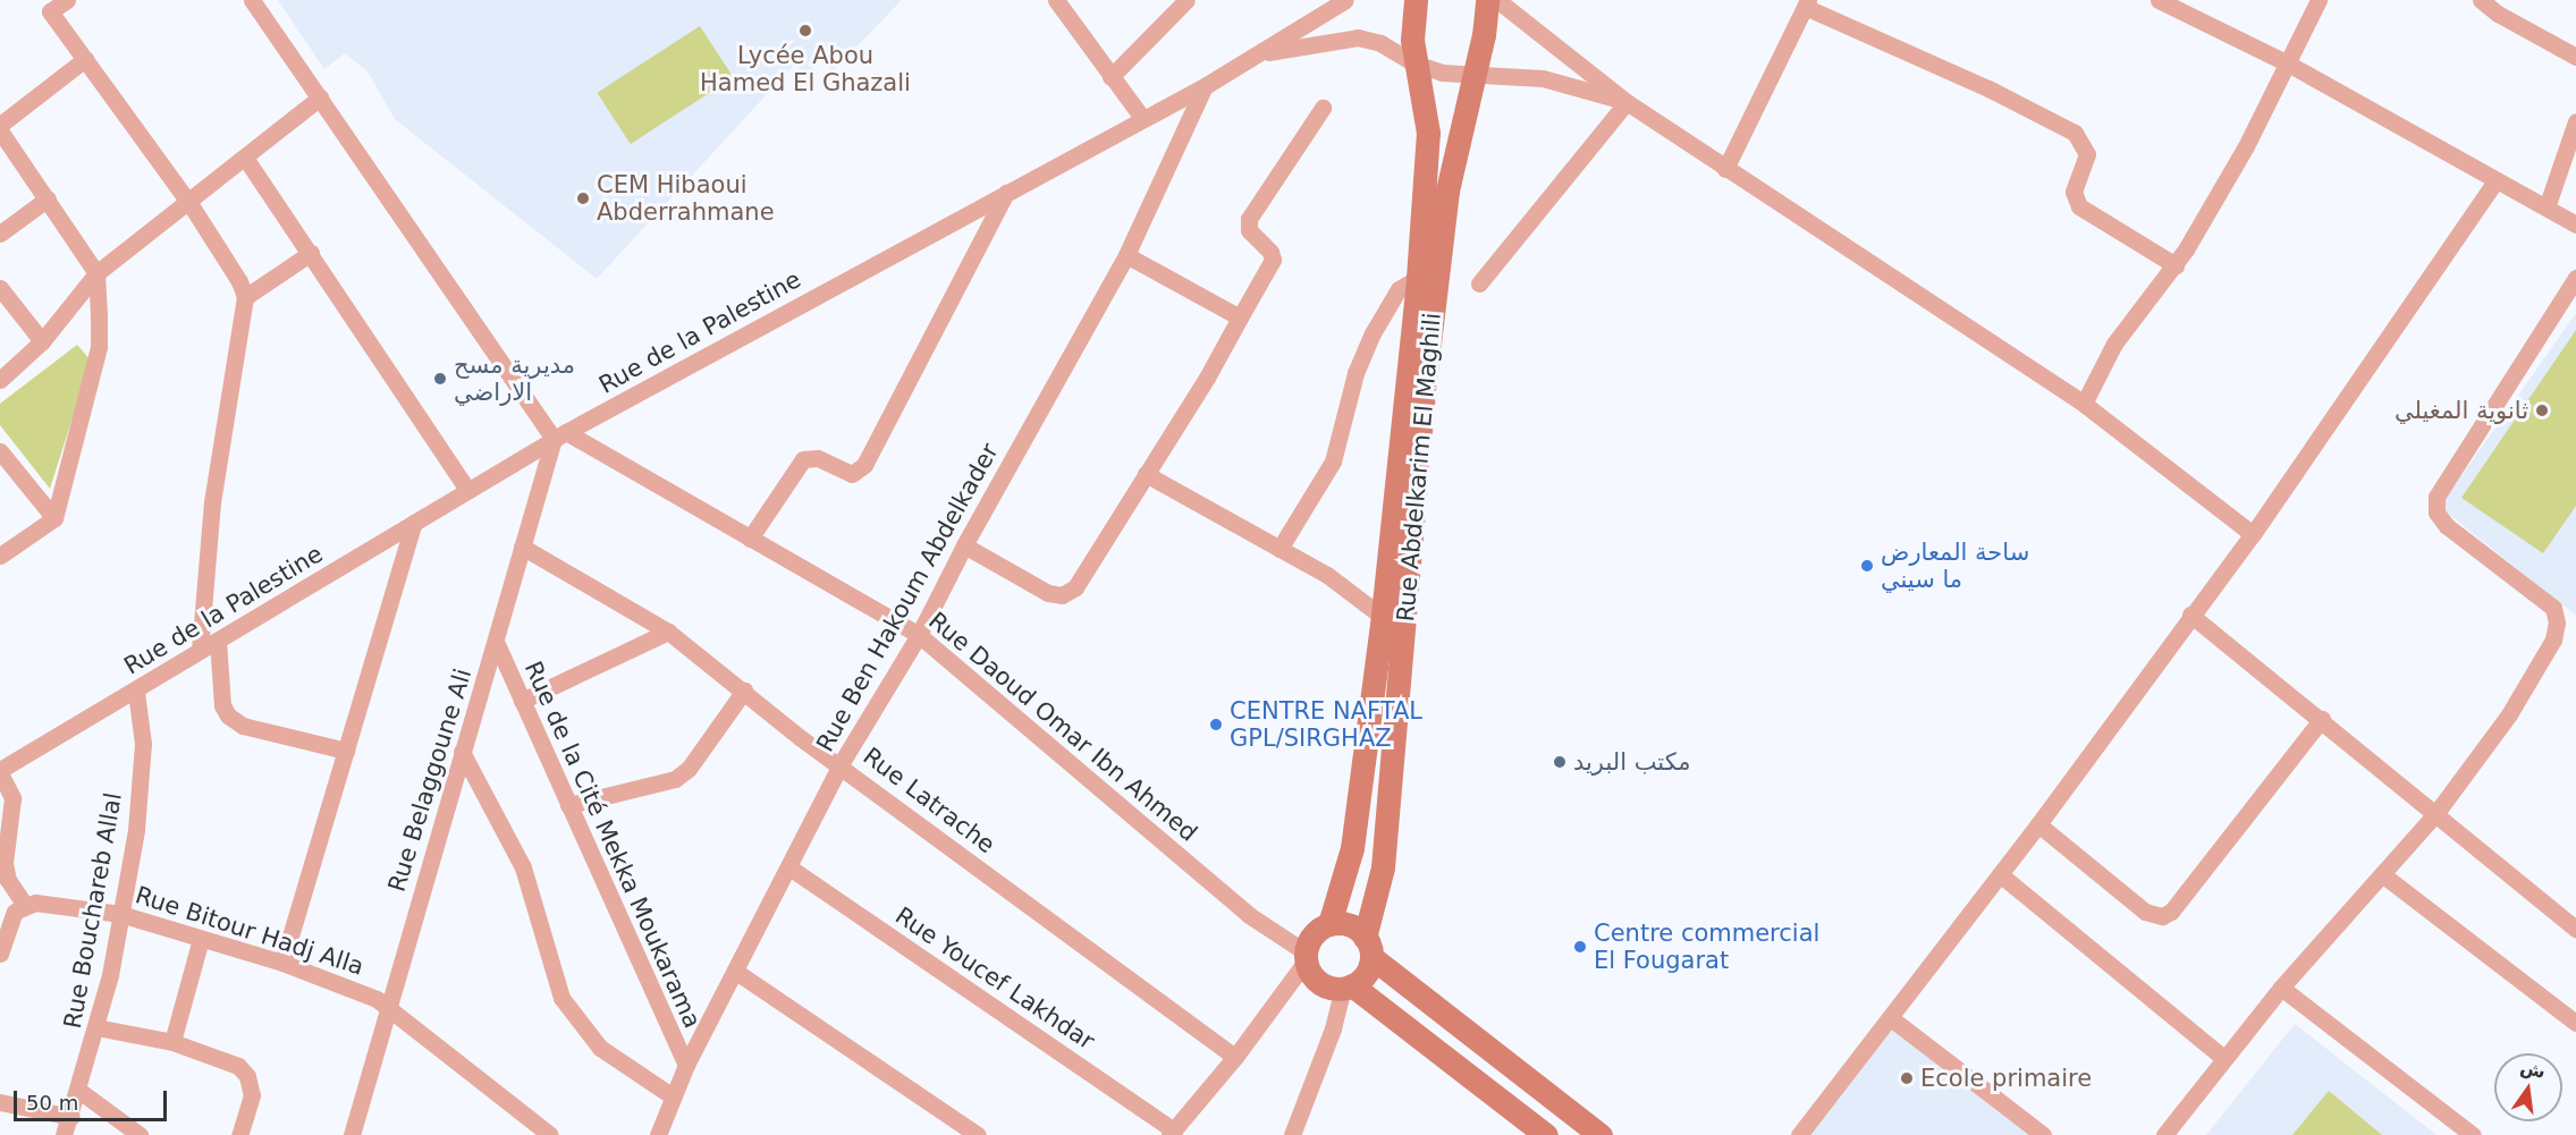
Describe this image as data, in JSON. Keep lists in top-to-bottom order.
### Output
{
  "streets": {
    "street": [
      "Rue de la Palestine",
      "Rue Abdelkarim El Maghili",
      "Rue Ben Hakoum Abdelkader",
      "Rue Daoud Omar Ibn Ahmed",
      "Rue Belaggoune Ali",
      "Rue Latrache",
      "Rue de la Cité Mekka Moukarama",
      "Rue Bouchareb Allal",
      "Rue Bitour Hadj Alla",
      "Rue Youcef Lakhdar"
    ]
  },
  "crossings": [
    ["Rue de la Palestine", "Rue Ben Hakoum Abdelkader"],
    ["Rue de la Palestine", "Rue Daoud Omar Ibn Ahmed"],
    ["Rue de la Palestine", "Rue Belaggoune Ali"],
    ["Rue de la Palestine", "Rue Bouchareb Allal"],
    ["Rue Abdelkarim El Maghili", "Rue Daoud Omar Ibn Ahmed"],
    ["Rue Ben Hakoum Abdelkader", "Rue Daoud Omar Ibn Ahmed"],
    ["Rue Ben Hakoum Abdelkader", "Rue Latrache"],
    ["Rue Ben Hakoum Abdelkader", "Rue de la Cité Mekka Moukarama"],
    ["Rue Ben Hakoum Abdelkader", "Rue Youcef Lakhdar"],
    ["Rue Daoud Omar Ibn Ahmed", "Rue Belaggoune Ali"],
    ["Rue Belaggoune Ali", "Rue Latrache"],
    ["Rue Belaggoune Ali", "Rue de la Cité Mekka Moukarama"],
    ["Rue Belaggoune Ali", "Rue Bitour Hadj Alla"],
    ["Rue Bouchareb Allal", "Rue Bitour Hadj Alla"]
  ],
  "places": [
    "Lycée Abou Hamed El Ghazali",
    "CEM Hibaoui Abderrahmane",
    "مديرية مسح الاراضي",
    "ثانوية المغيلي",
    "ساحة المعارض ما سيني",
    "CENTRE NAFTAL GPL/SIRGHAZ",
    "مكتب البريد",
    "Centre commercial El Fougarat",
    "Ecole primaire"
  ],
  "scale_bar": "50 m",
  "north": "top"
}
